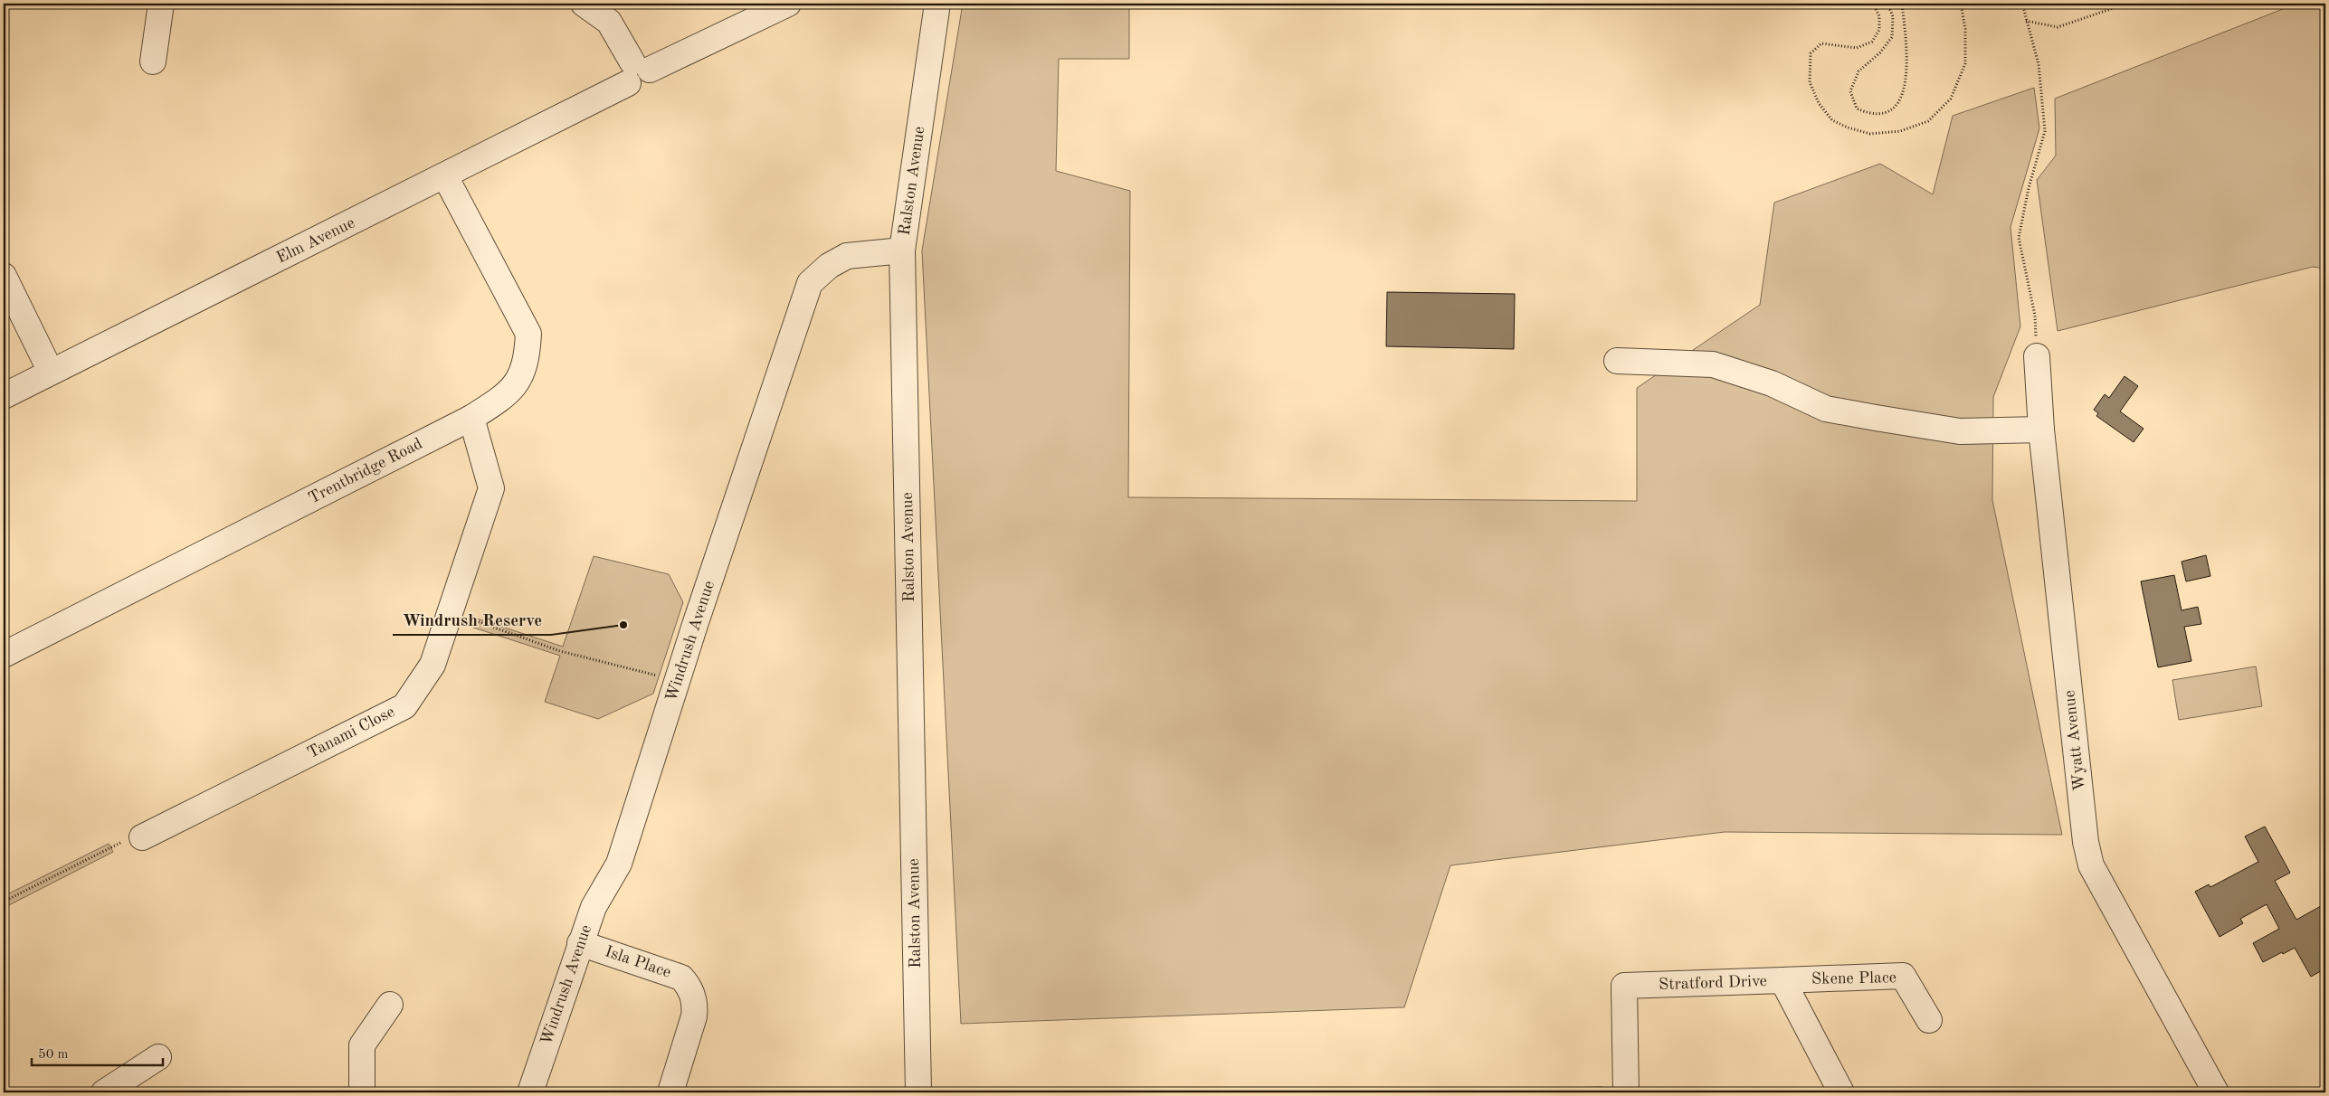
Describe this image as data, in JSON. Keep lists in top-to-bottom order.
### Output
{
  "streets": {
    "street": [
      "Ralston Avenue",
      "Elm Avenue",
      "Trentbridge Road",
      "Windrush Avenue",
      "Tanami Close",
      "Wyatt Avenue",
      "Isla Place",
      "Skene Place",
      "Stratford Drive"
    ]
  },
  "crossings": [
    ["Ralston Avenue", "Windrush Avenue"],
    ["Elm Avenue", "Trentbridge Road"],
    ["Trentbridge Road", "Tanami Close"],
    ["Windrush Avenue", "Isla Place"],
    ["Skene Place", "Stratford Drive"]
  ],
  "places": ["Windrush Reserve"],
  "scale_bar": "50 m"
}
